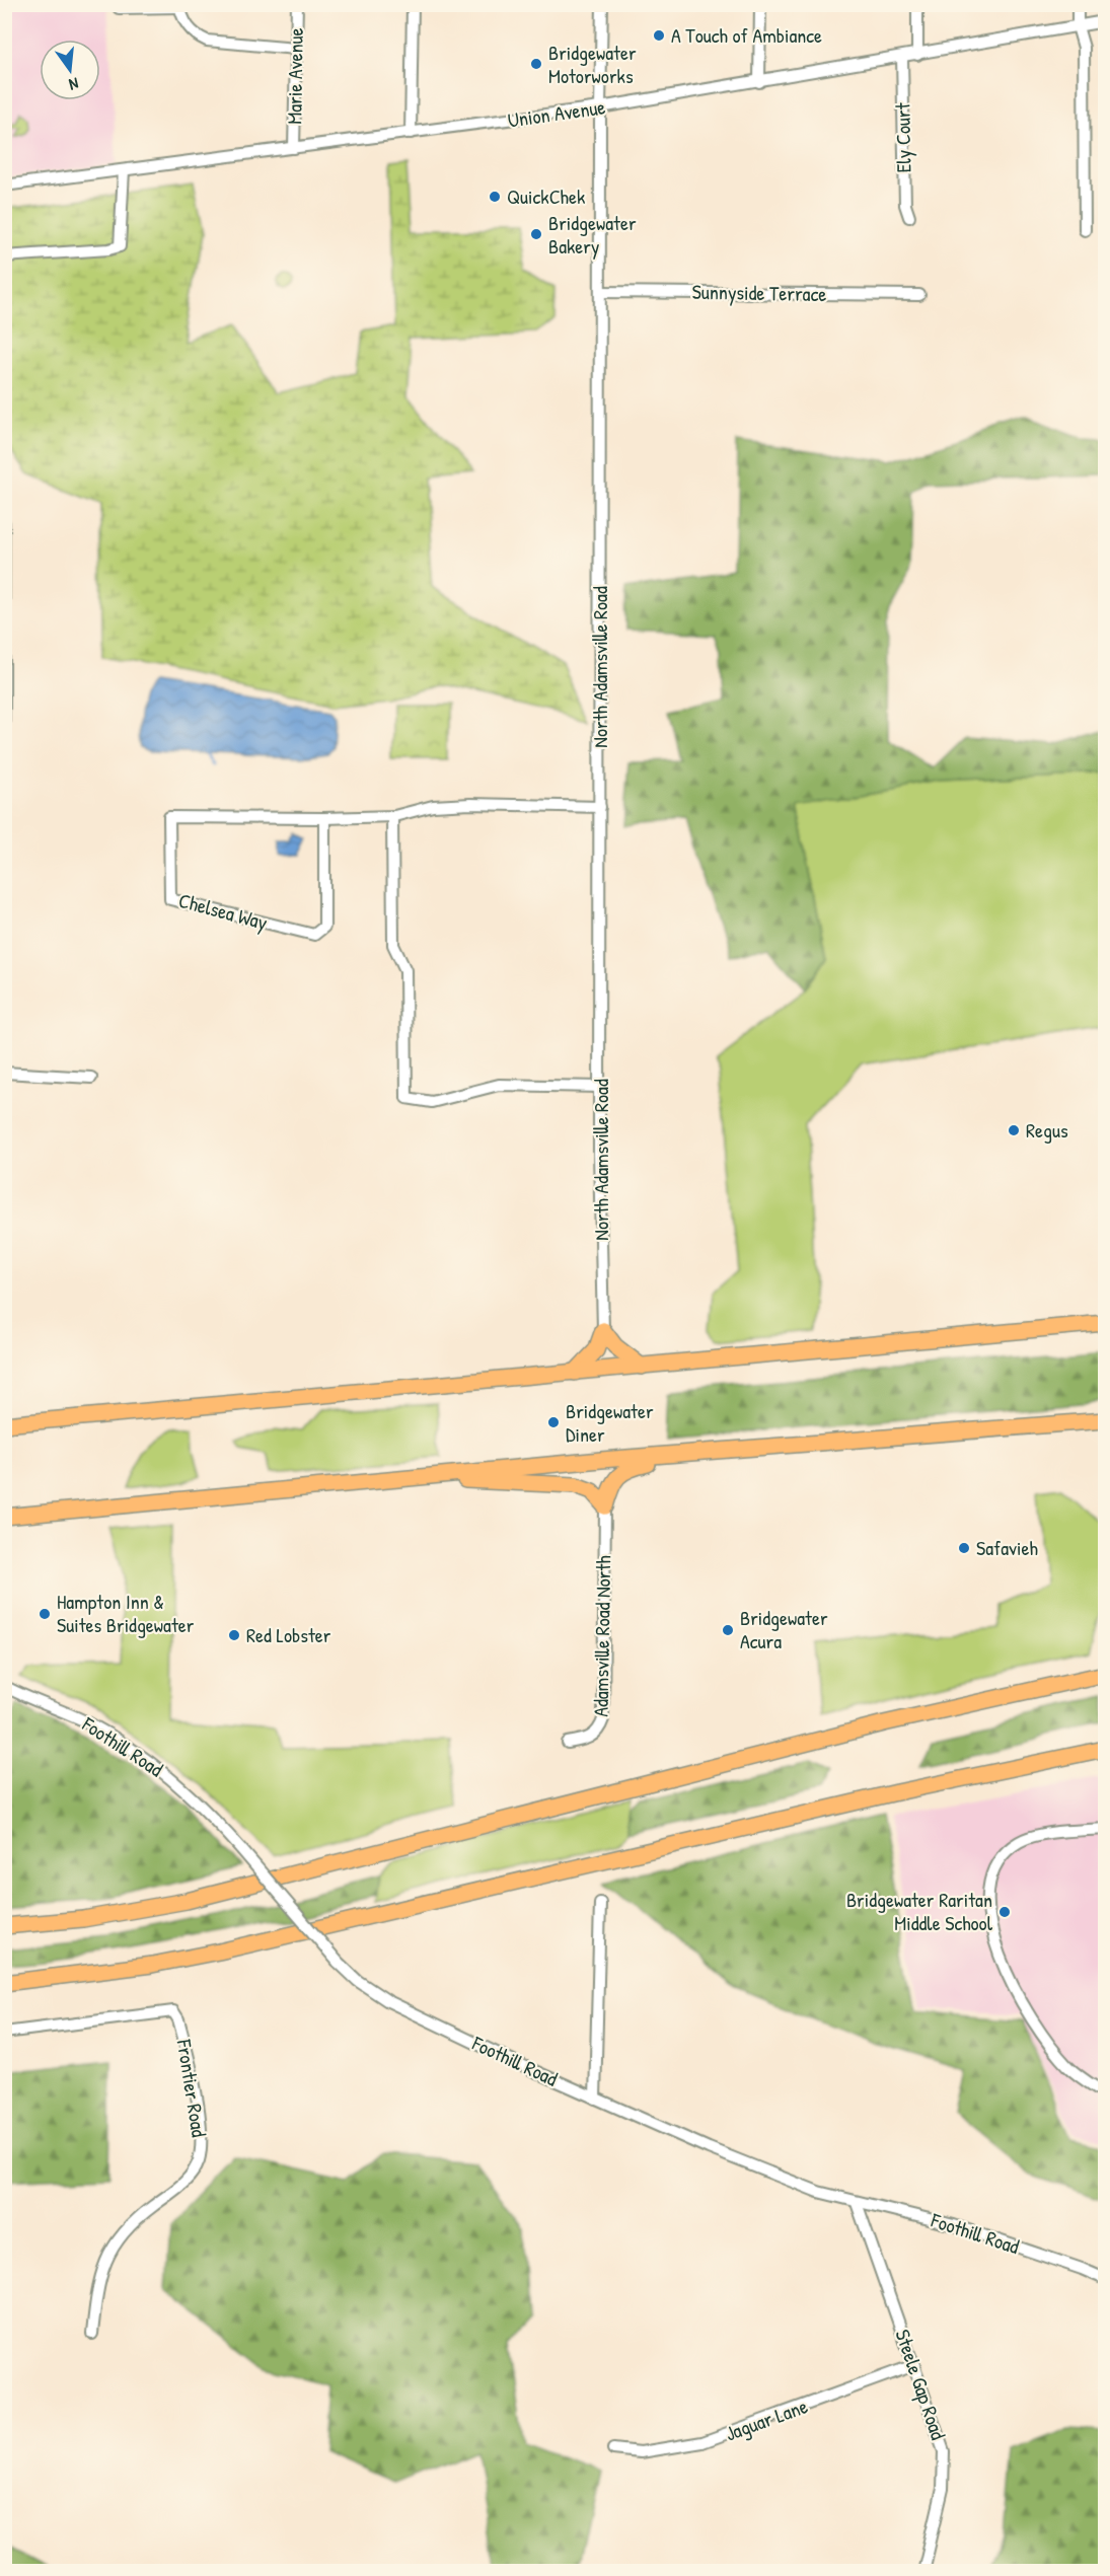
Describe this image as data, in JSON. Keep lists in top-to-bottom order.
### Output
{
  "streets": {
    "street": [
      "Marie Avenue",
      "Union Avenue",
      "Ely Court",
      "Sunnyside Terrace",
      "North Adamsville Road",
      "Chelsea Way",
      "Adamsville Road North",
      "Foothill Road",
      "Frontier Road",
      "Steele Gap Road",
      "Jaguar Lane"
    ]
  },
  "crossings": [
    ["Marie Avenue", "Union Avenue"],
    ["Union Avenue", "Ely Court"],
    ["Union Avenue", "North Adamsville Road"],
    ["Sunnyside Terrace", "North Adamsville Road"],
    ["North Adamsville Road", "Chelsea Way"],
    ["Foothill Road", "Steele Gap Road"],
    ["Steele Gap Road", "Jaguar Lane"]
  ],
  "places": [
    "A Touch of Ambiance",
    "Bridgewater Motorworks",
    "QuickChek",
    "Bridgewater Bakery",
    "Regus",
    "Bridgewater Diner",
    "Safavieh",
    "Hampton Inn & Suites Bridgewater",
    "Bridgewater Acura",
    "Red Lobster",
    "Bridgewater Raritan Middle School"
  ],
  "north": "bottom"
}
